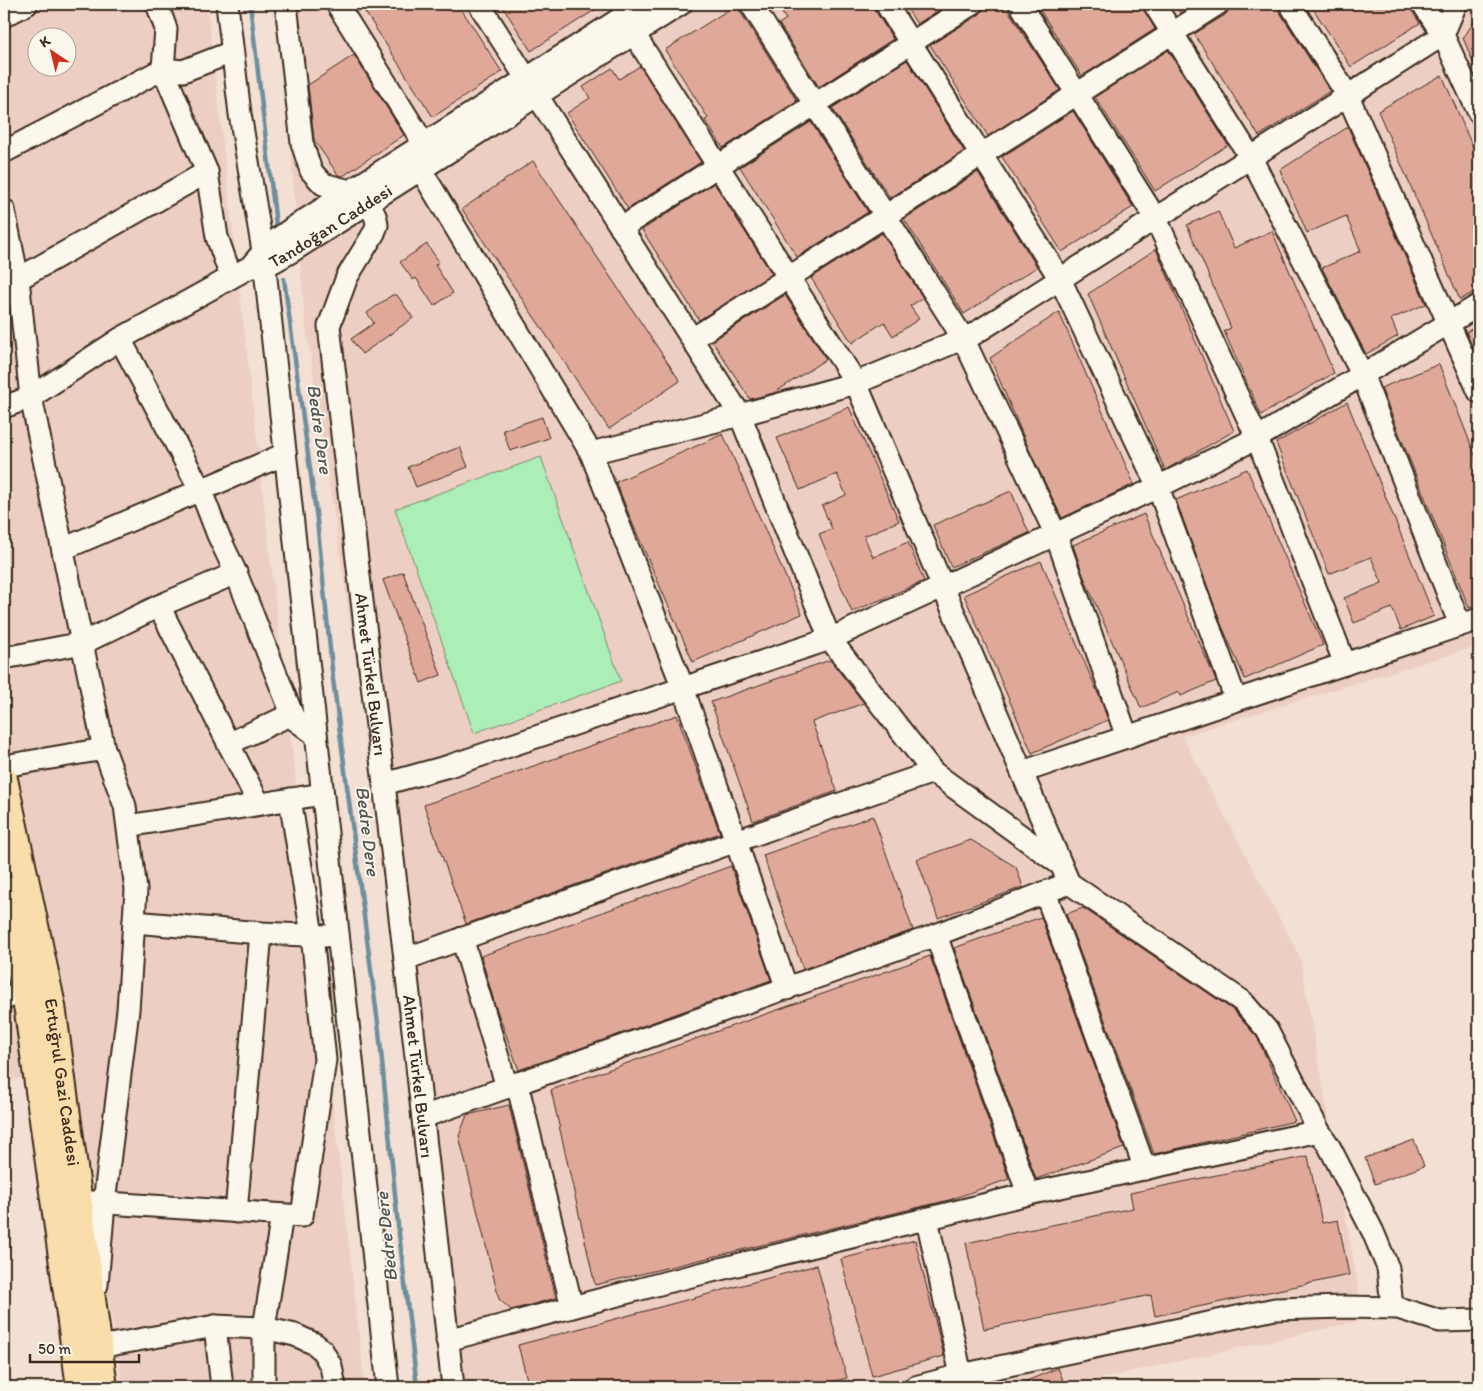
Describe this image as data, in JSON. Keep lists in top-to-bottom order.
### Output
{
  "streets": {
    "main road": ["Ertuğrul Gazi Caddesi"],
    "street": ["Tandoğan Caddesi", "Ahmet Türkel Bulvarı"]
  },
  "crossings": [
    ["Tandoğan Caddesi", "Ahmet Türkel Bulvarı"]
  ],
  "water": ["Bedre Dere"],
  "scale_bar": "50 m",
  "north": "top left"
}
